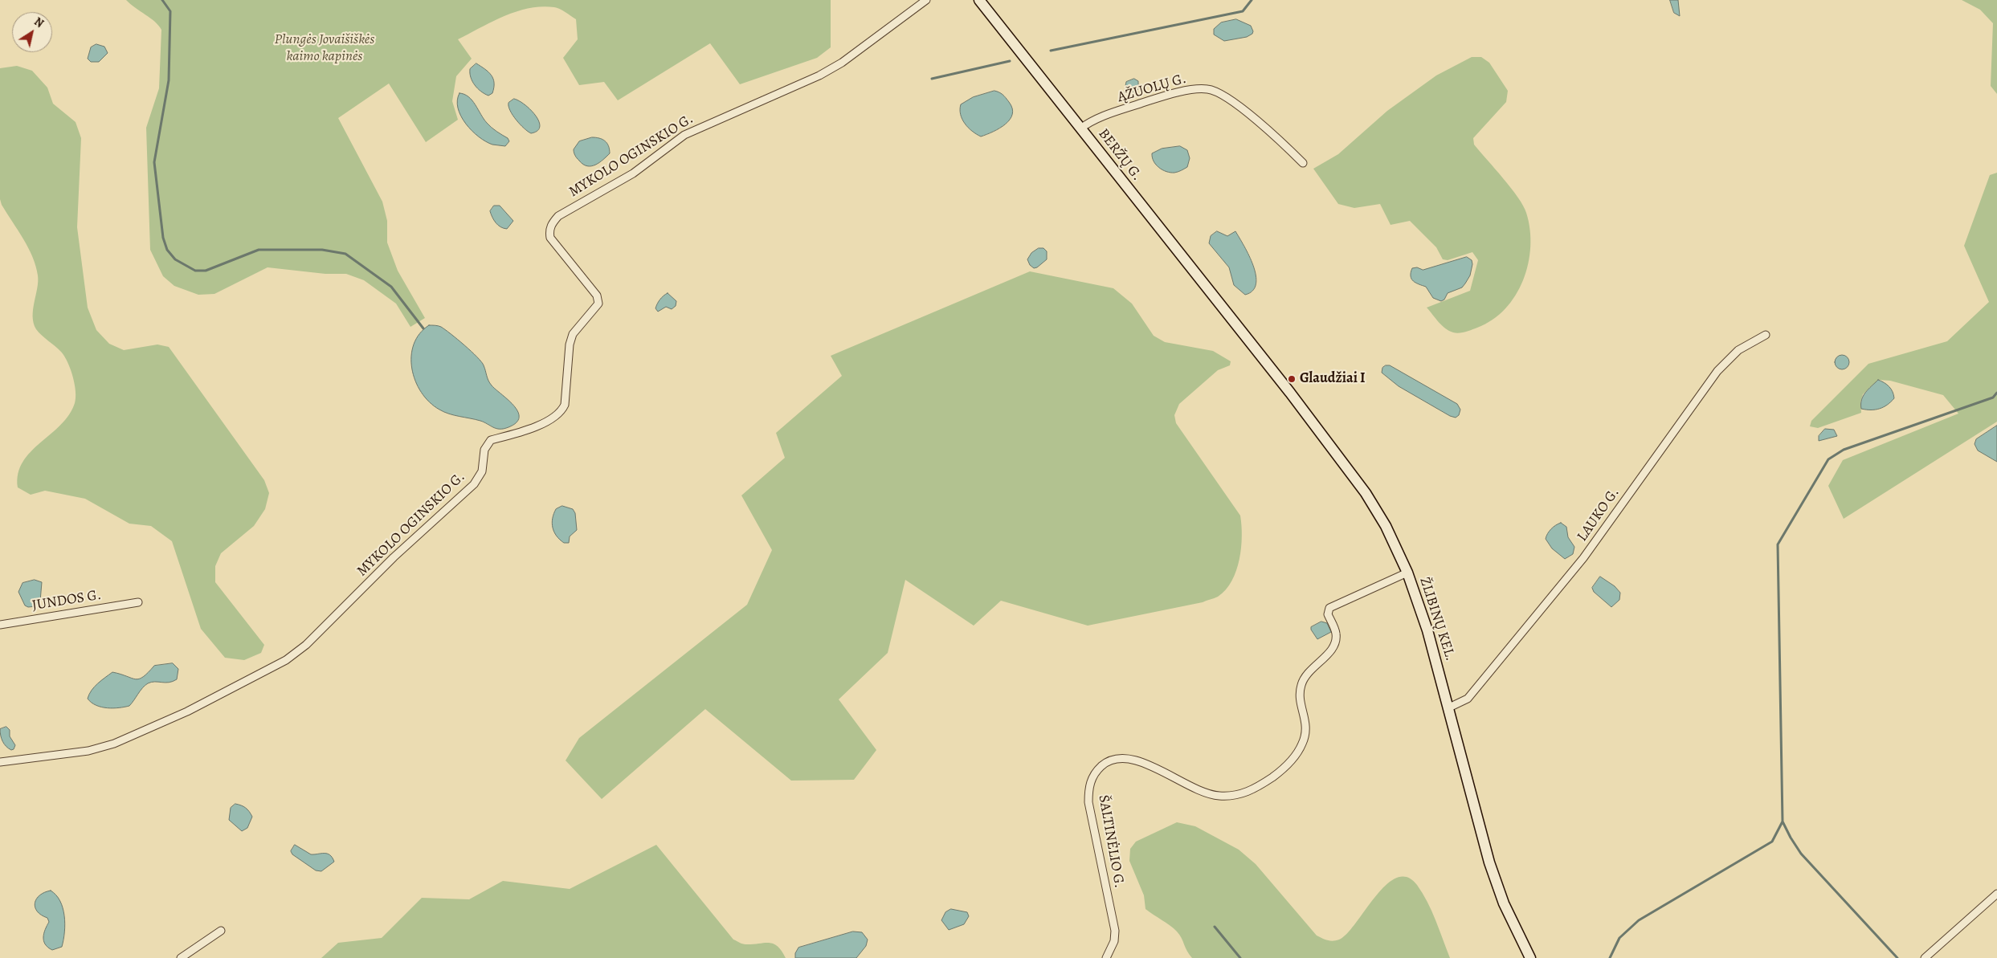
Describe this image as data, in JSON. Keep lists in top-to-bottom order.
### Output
{
  "streets": {
    "main road": ["BERŽŲ G.", "ŽLIBINŲ KEL."],
    "street": [
      "ĄŽUOLŲ G.",
      "MYKOLO OGINSKIO G.",
      "LAUKO G.",
      "JUNDOS G.",
      "ŠALTINĖLIO G."
    ]
  },
  "crossings": [
    ["ĄŽUOLŲ G.", "BERŽŲ G."],
    ["BERŽŲ G.", "ŽLIBINŲ KEL."],
    ["LAUKO G.", "ŽLIBINŲ KEL."],
    ["ŽLIBINŲ KEL.", "ŠALTINĖLIO G."]
  ],
  "parks": ["Plungės Jovaišiškės kaimo kapinės"],
  "places": ["Glaudžiai I"],
  "north": "top right"
}
